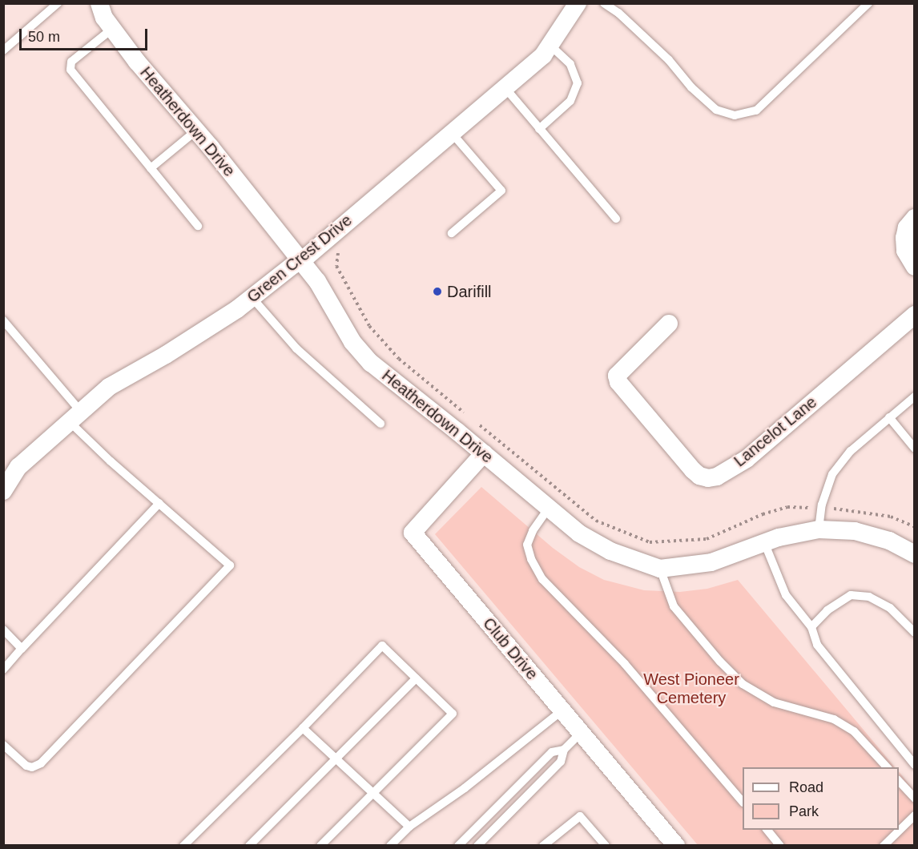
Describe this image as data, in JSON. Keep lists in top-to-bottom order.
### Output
{
  "streets": {
    "street": [
      "Heatherdown Drive",
      "Green Crest Drive",
      "Lancelot Lane",
      "Club Drive"
    ]
  },
  "crossings": [
    ["Heatherdown Drive", "Green Crest Drive"],
    ["Heatherdown Drive", "Club Drive"]
  ],
  "parks": ["West Pioneer Cemetery"],
  "places": ["Darifill"],
  "legend": ["Road", "Park"],
  "scale_bar": "50 m"
}
